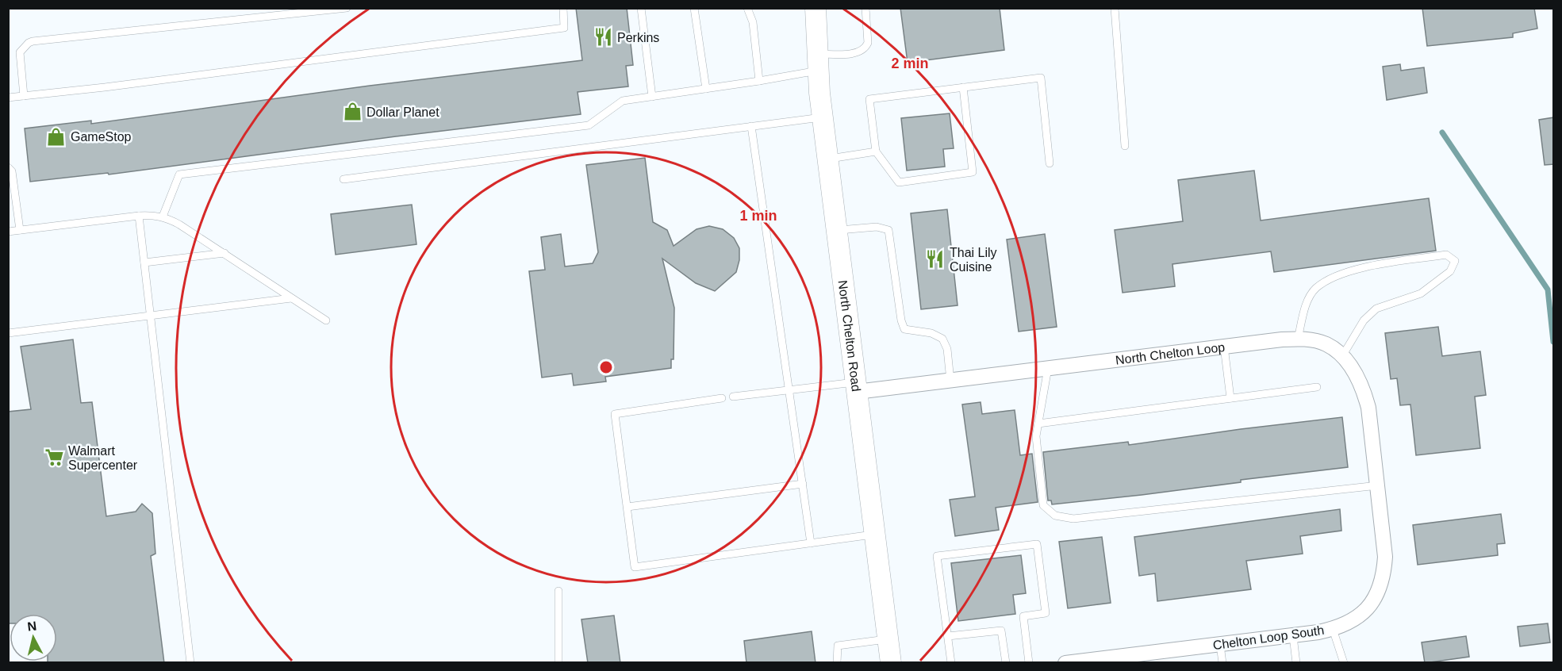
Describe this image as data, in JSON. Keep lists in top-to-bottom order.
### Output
{
  "streets": {
    "main road": ["North Chelton Road"],
    "street": ["North Chelton Loop", "Chelton Loop South"]
  },
  "crossings": [
    ["North Chelton Road", "North Chelton Loop"],
    ["North Chelton Loop", "Chelton Loop South"]
  ],
  "places": {
    "restaurant": ["Perkins", "Thai Lily Cuisine"],
    "shop": ["Dollar Planet", "GameStop"],
    "supermarket": ["Walmart Supercenter"]
  },
  "north": "top",
  "rings": ["2 min", "1 min"]
}
